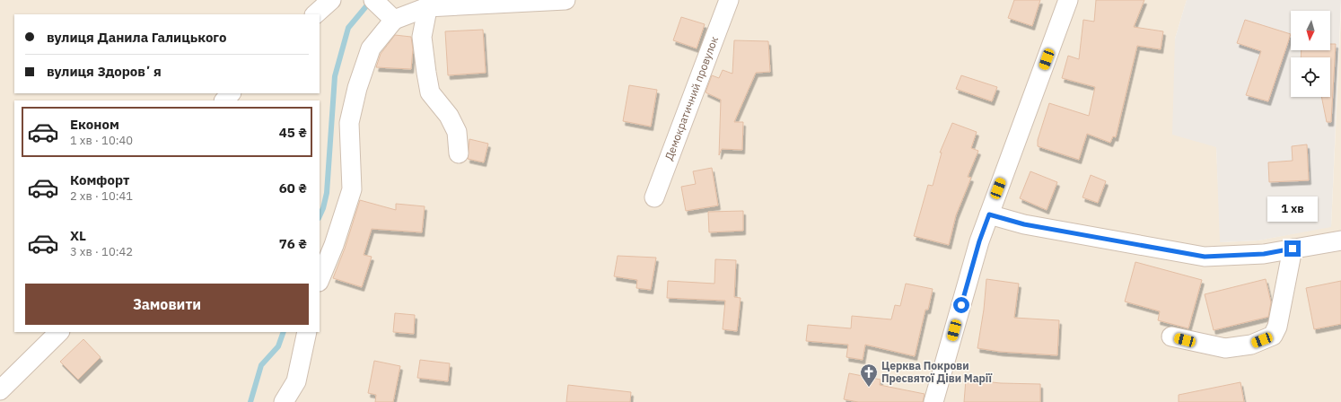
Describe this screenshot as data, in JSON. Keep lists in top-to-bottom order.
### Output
{
  "streets": {
    "street": ["Демократичний провулок"]
  },
  "places": {
    "church": ["Церква Покрови Пресвятої Діви Марії"]
  },
  "north": "bottom",
  "page": {
    "banner": ["вулиця Данила Галицького", "вулиця Здоровʼя"],
    "list": [
      {
        "name": "Економ",
        "note": "1 хв · 10:40",
        "value": "45 ₴"
      },
      {
        "name": "Комфорт",
        "note": "2 хв · 10:41",
        "value": "60 ₴"
      },
      {
        "name": "XL",
        "note": "3 хв · 10:42",
        "value": "76 ₴"
      }
    ],
    "bubble": "1 хв",
    "buttons": "Замовити"
  }
}
